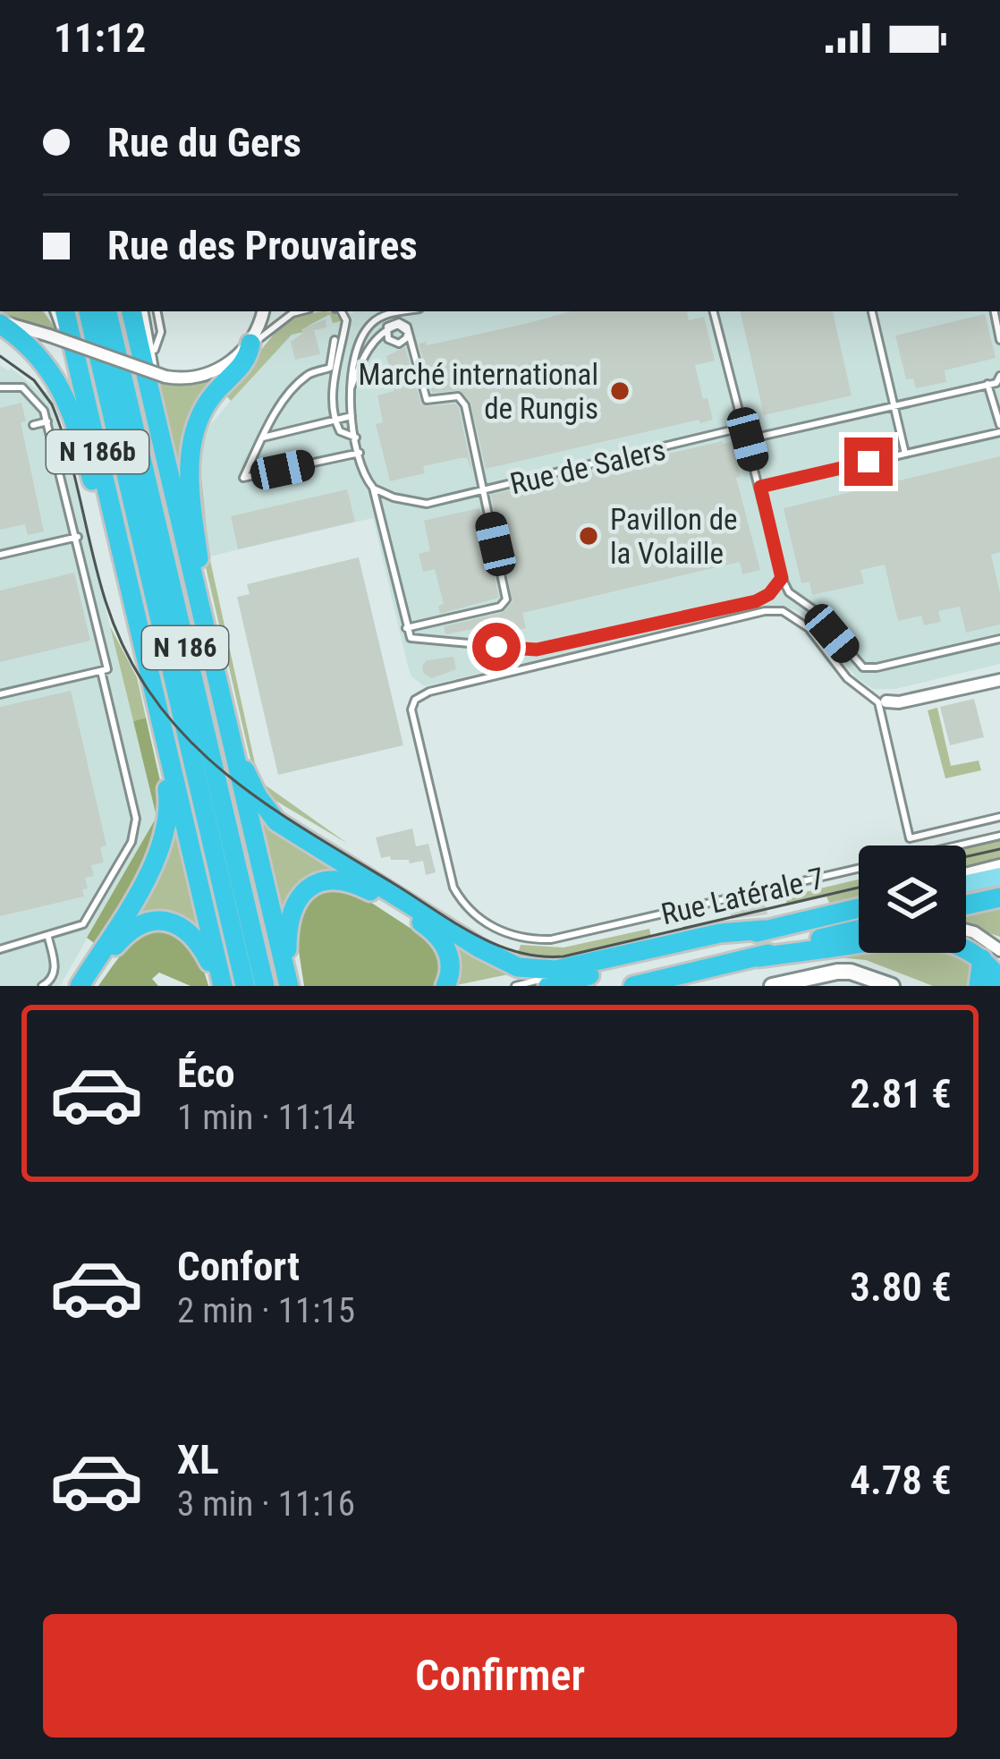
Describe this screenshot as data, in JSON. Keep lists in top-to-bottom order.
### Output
{
  "streets": {
    "highway": ["N 186b", "N 186"],
    "lane": ["Rue de Salers", "Rue Latérale 7"]
  },
  "places": ["Marché international de Rungis", "Pavillon de la Volaille"],
  "page": {
    "status": "11:12",
    "banner": ["Rue du Gers", "Rue des Prouvaires"],
    "list": [
      {
        "name": "Éco",
        "note": "1 min · 11:14",
        "value": "2.81 €"
      },
      {
        "name": "Confort",
        "note": "2 min · 11:15",
        "value": "3.80 €"
      },
      {
        "name": "XL",
        "note": "3 min · 11:16",
        "value": "4.78 €"
      }
    ],
    "buttons": "Confirmer"
  }
}
